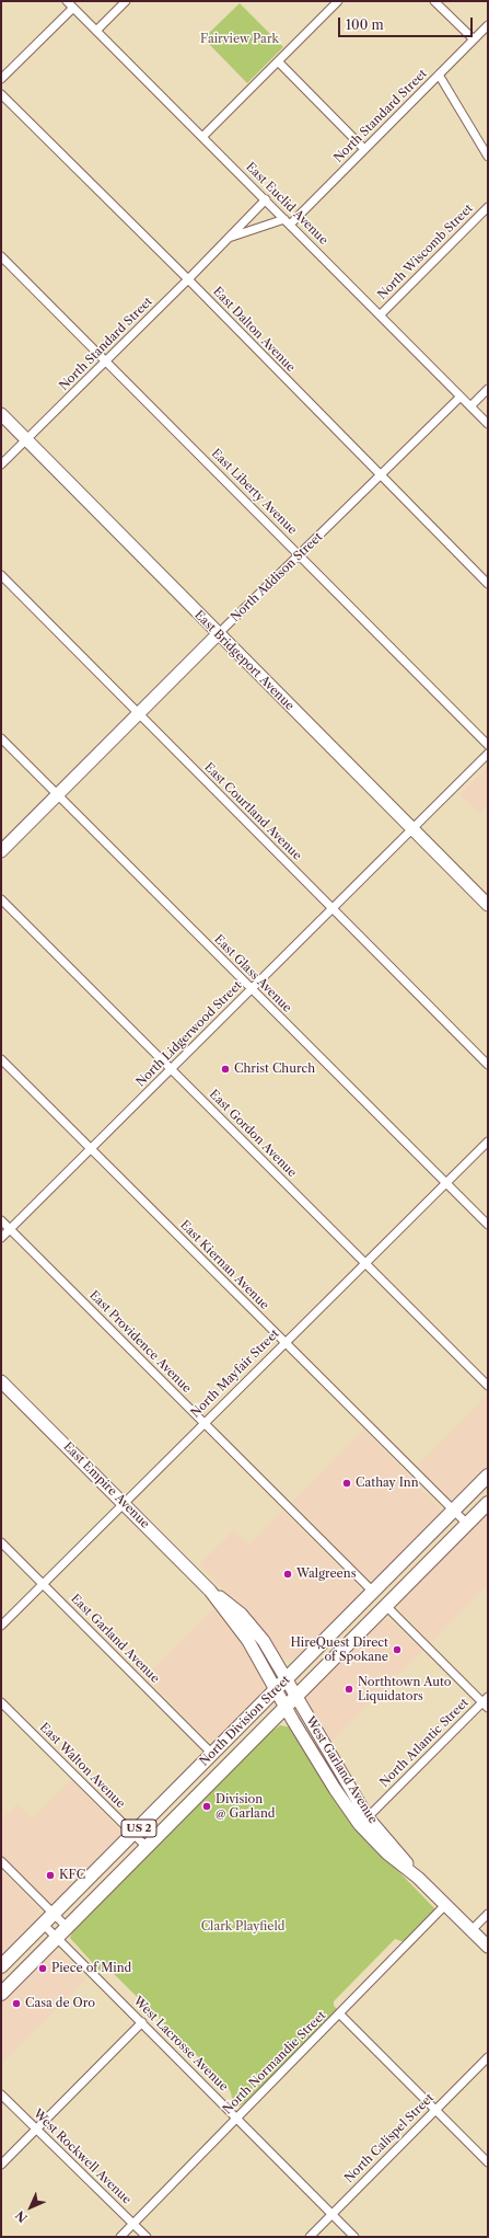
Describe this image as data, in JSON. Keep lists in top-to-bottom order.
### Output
{
  "streets": {
    "main road": ["North Division Street", "US 2"],
    "street": [
      "North Standard Street",
      "East Euclid Avenue",
      "North Wiscomb Street",
      "East Dalton Avenue",
      "East Liberty Avenue",
      "North Addison Street",
      "East Bridgeport Avenue",
      "East Courtland Avenue",
      "East Glass Avenue",
      "North Lidgerwood Street",
      "East Gordon Avenue",
      "East Kiernan Avenue",
      "East Providence Avenue",
      "North Mayfair Street",
      "East Empire Avenue",
      "East Garland Avenue",
      "North Atlantic Street",
      "East Walton Avenue",
      "West Garland Avenue",
      "West Lacrosse Avenue",
      "North Normandie Street",
      "North Calispel Street",
      "West Rockwell Avenue"
    ]
  },
  "crossings": [
    ["North Standard Street", "East Euclid Avenue"],
    ["North Standard Street", "East Dalton Avenue"],
    ["North Standard Street", "East Liberty Avenue"],
    ["North Standard Street", "East Bridgeport Avenue"],
    ["East Euclid Avenue", "North Wiscomb Street"],
    ["East Euclid Avenue", "North Addison Street"],
    ["East Dalton Avenue", "North Addison Street"],
    ["East Liberty Avenue", "North Addison Street"],
    ["North Addison Street", "East Bridgeport Avenue"],
    ["North Addison Street", "East Courtland Avenue"],
    ["North Addison Street", "East Glass Avenue"],
    ["East Bridgeport Avenue", "North Lidgerwood Street"],
    ["East Courtland Avenue", "North Lidgerwood Street"],
    ["East Glass Avenue", "North Lidgerwood Street"],
    ["East Glass Avenue", "North Mayfair Street"],
    ["North Lidgerwood Street", "East Gordon Avenue"],
    ["North Lidgerwood Street", "East Kiernan Avenue"],
    ["North Lidgerwood Street", "East Providence Avenue"],
    ["East Gordon Avenue", "North Mayfair Street"],
    ["East Kiernan Avenue", "North Mayfair Street"],
    ["East Kiernan Avenue", "North Division Street"],
    ["East Providence Avenue", "North Mayfair Street"],
    ["East Providence Avenue", "North Division Street"],
    ["North Mayfair Street", "East Empire Avenue"],
    ["North Mayfair Street", "East Garland Avenue"],
    ["East Empire Avenue", "North Division Street"],
    ["East Empire Avenue", "West Garland Avenue"],
    ["East Garland Avenue", "North Division Street"],
    ["North Division Street", "East Walton Avenue"],
    ["North Division Street", "West Garland Avenue"],
    ["North Division Street", "West Lacrosse Avenue"],
    ["North Atlantic Street", "West Garland Avenue"],
    ["West Garland Avenue", "North Normandie Street"],
    ["West Lacrosse Avenue", "North Normandie Street"],
    ["West Lacrosse Avenue", "North Calispel Street"],
    ["North Normandie Street", "West Rockwell Avenue"]
  ],
  "parks": ["Fairview Park", "Clark Playfield"],
  "places": [
    "Christ Church",
    "Cathay Inn",
    "Walgreens",
    "HireQuest Direct of Spokane",
    "Northtown Auto Liquidators",
    "Division @ Garland",
    "KFC",
    "Piece of Mind",
    "Casa de Oro"
  ],
  "scale_bar": "100 m",
  "north": "bottom left"
}
